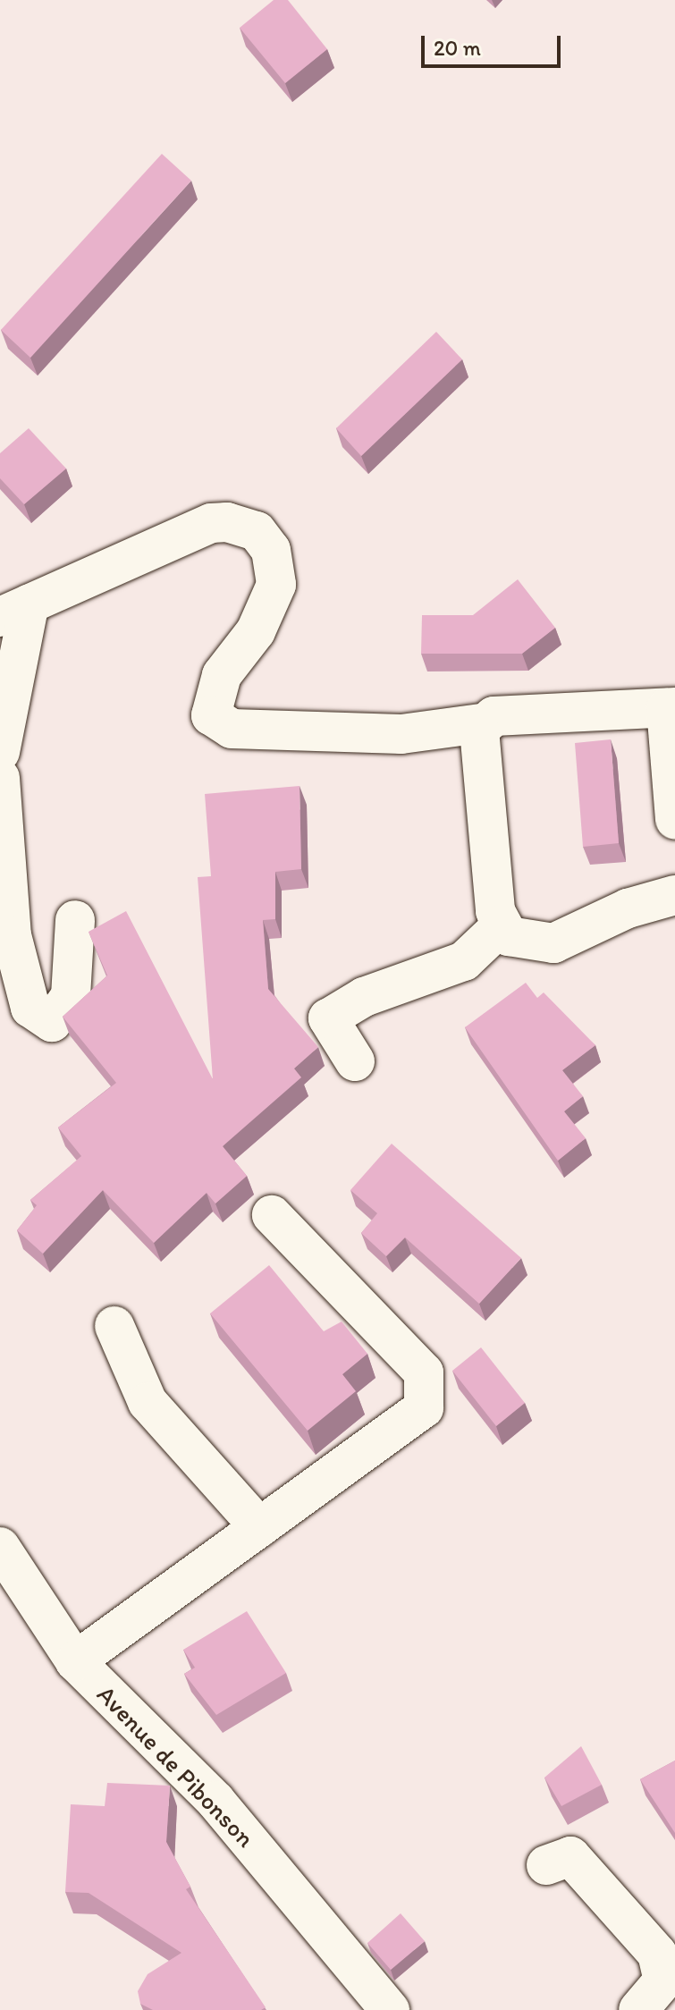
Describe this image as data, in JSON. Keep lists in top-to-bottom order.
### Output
{
  "streets": {
    "street": ["Avenue de Pibonson"]
  },
  "scale_bar": "20 m"
}
